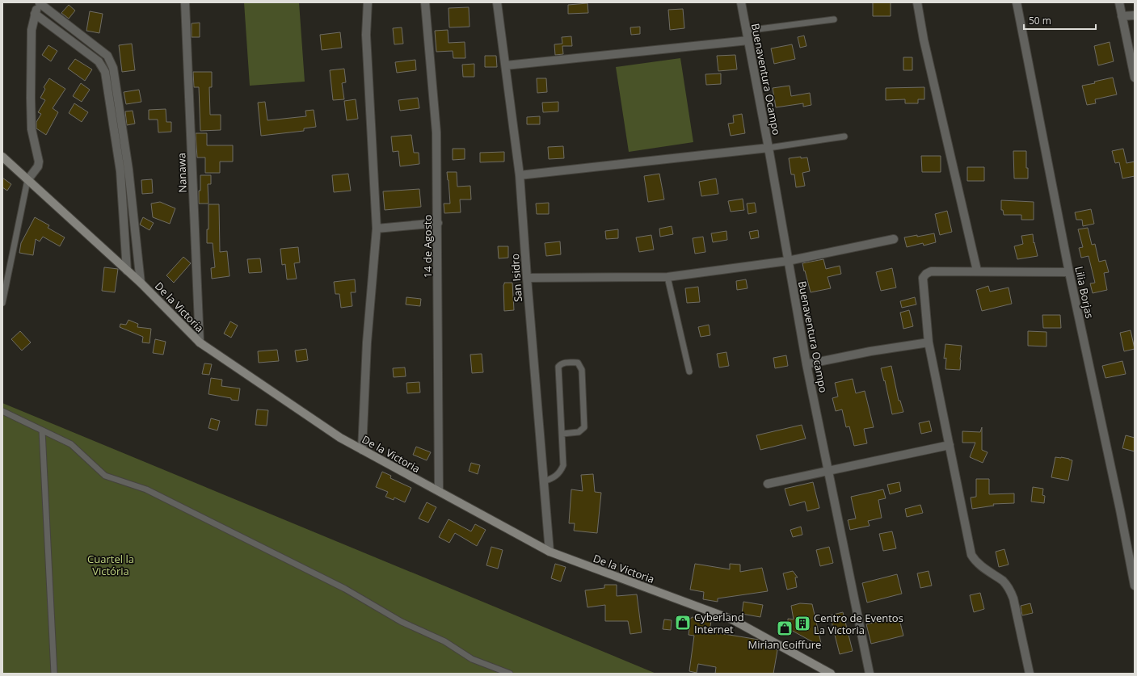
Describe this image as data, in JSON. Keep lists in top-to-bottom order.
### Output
{
  "streets": {
    "main road": ["De la Victoria"],
    "street": [
      "Buenaventura Ocampo",
      "Nanawa",
      "14 de Agosto",
      "San Isidro",
      "Lilia Borjas"
    ]
  },
  "crossings": [
    ["Nanawa", "De la Victoria"],
    ["14 de Agosto", "De la Victoria"],
    ["San Isidro", "De la Victoria"]
  ],
  "parks": ["Cuartel la Victória"],
  "places": {
    "shop": ["Cyberland Internet", "Mirian Coiffure"],
    "building": ["Centro de Eventos La Victoria"]
  },
  "scale_bar": "50 m"
}
